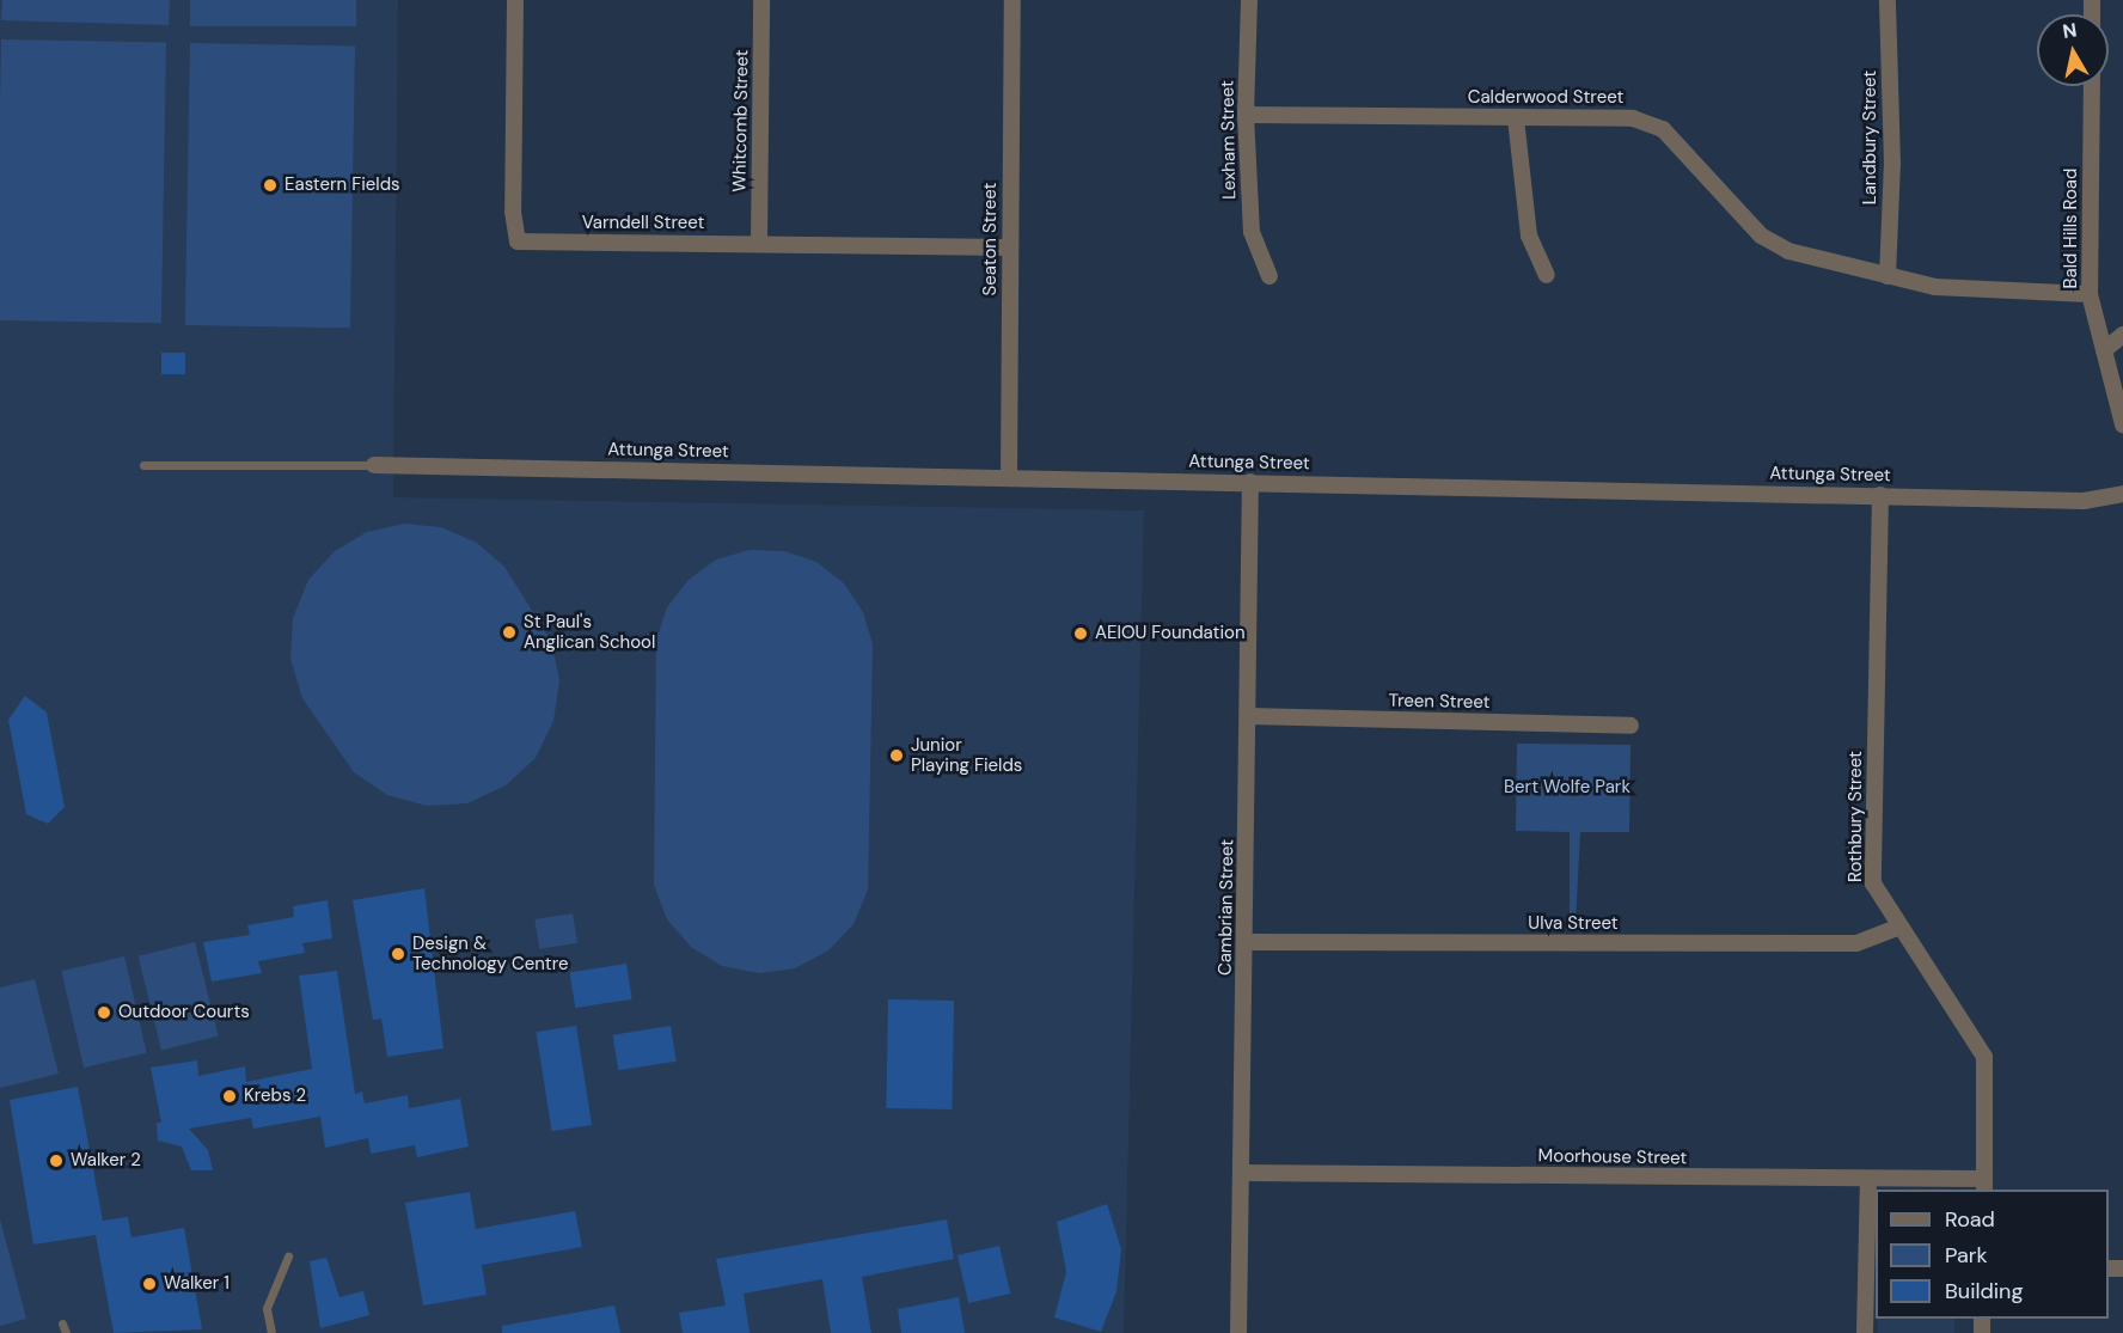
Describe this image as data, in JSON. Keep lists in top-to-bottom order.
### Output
{
  "streets": {
    "street": [
      "Calderwood Street",
      "Whitcomb Street",
      "Landbury Street",
      "Lexham Street",
      "Varndell Street",
      "Bald Hills Road",
      "Seaton Street",
      "Attunga Street",
      "Treen Street",
      "Rothbury Street",
      "Cambrian Street",
      "Ulva Street",
      "Moorhouse Street"
    ]
  },
  "crossings": [
    ["Calderwood Street", "Landbury Street"],
    ["Calderwood Street", "Lexham Street"],
    ["Calderwood Street", "Bald Hills Road"],
    ["Whitcomb Street", "Varndell Street"],
    ["Varndell Street", "Seaton Street"],
    ["Seaton Street", "Attunga Street"],
    ["Attunga Street", "Rothbury Street"],
    ["Attunga Street", "Cambrian Street"],
    ["Treen Street", "Cambrian Street"],
    ["Rothbury Street", "Ulva Street"],
    ["Rothbury Street", "Moorhouse Street"],
    ["Cambrian Street", "Ulva Street"],
    ["Cambrian Street", "Moorhouse Street"]
  ],
  "parks": ["Bert Wolfe Park"],
  "places": [
    "Eastern Fields",
    "St Paul's Anglican School",
    "AEIOU Foundation",
    "Junior Playing Fields",
    "Design & Technology Centre",
    "Outdoor Courts",
    "Krebs 2",
    "Walker 2",
    "Walker 1"
  ],
  "legend": ["Road", "Park", "Building"],
  "north": "top"
}
